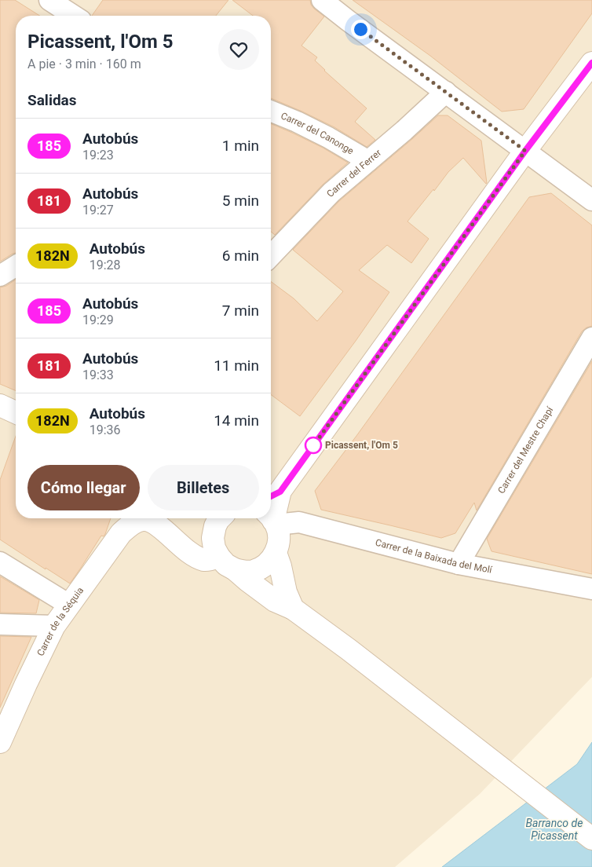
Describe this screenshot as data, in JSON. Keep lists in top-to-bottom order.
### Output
{
  "streets": {
    "street": [
      "Carrer del Canonge",
      "Carrer del Ferrer",
      "Carrer del Mestre Chapí",
      "Carrer de la Baixada del Molí",
      "Carrer de la Séquia"
    ]
  },
  "crossings": [
    ["Carrer del Canonge", "Carrer del Ferrer"],
    ["Carrer del Mestre Chapí", "Carrer de la Baixada del Molí"]
  ],
  "water": ["Barranco de Picassent"],
  "places": ["Picassent, l'Om 5"],
  "lines": ["bus line 185"],
  "page": {
    "heading": [
      ["Picassent, l'Om 5", "A pie · 3 min · 160 m"],
      "Salidas"
    ],
    "list": [
      {
        "mark": "185",
        "name": "Autobús",
        "note": "19:23",
        "value": "1 min"
      },
      {
        "mark": "181",
        "name": "Autobús",
        "note": "19:27",
        "value": "5 min"
      },
      {
        "mark": "182N",
        "name": "Autobús",
        "note": "19:28",
        "value": "6 min"
      },
      {
        "mark": "185",
        "name": "Autobús",
        "note": "19:29",
        "value": "7 min"
      },
      {
        "mark": "181",
        "name": "Autobús",
        "note": "19:33",
        "value": "11 min"
      },
      {
        "mark": "182N",
        "name": "Autobús",
        "note": "19:36",
        "value": "14 min"
      }
    ],
    "buttons": ["Cómo llegar", "Billetes"]
  }
}
